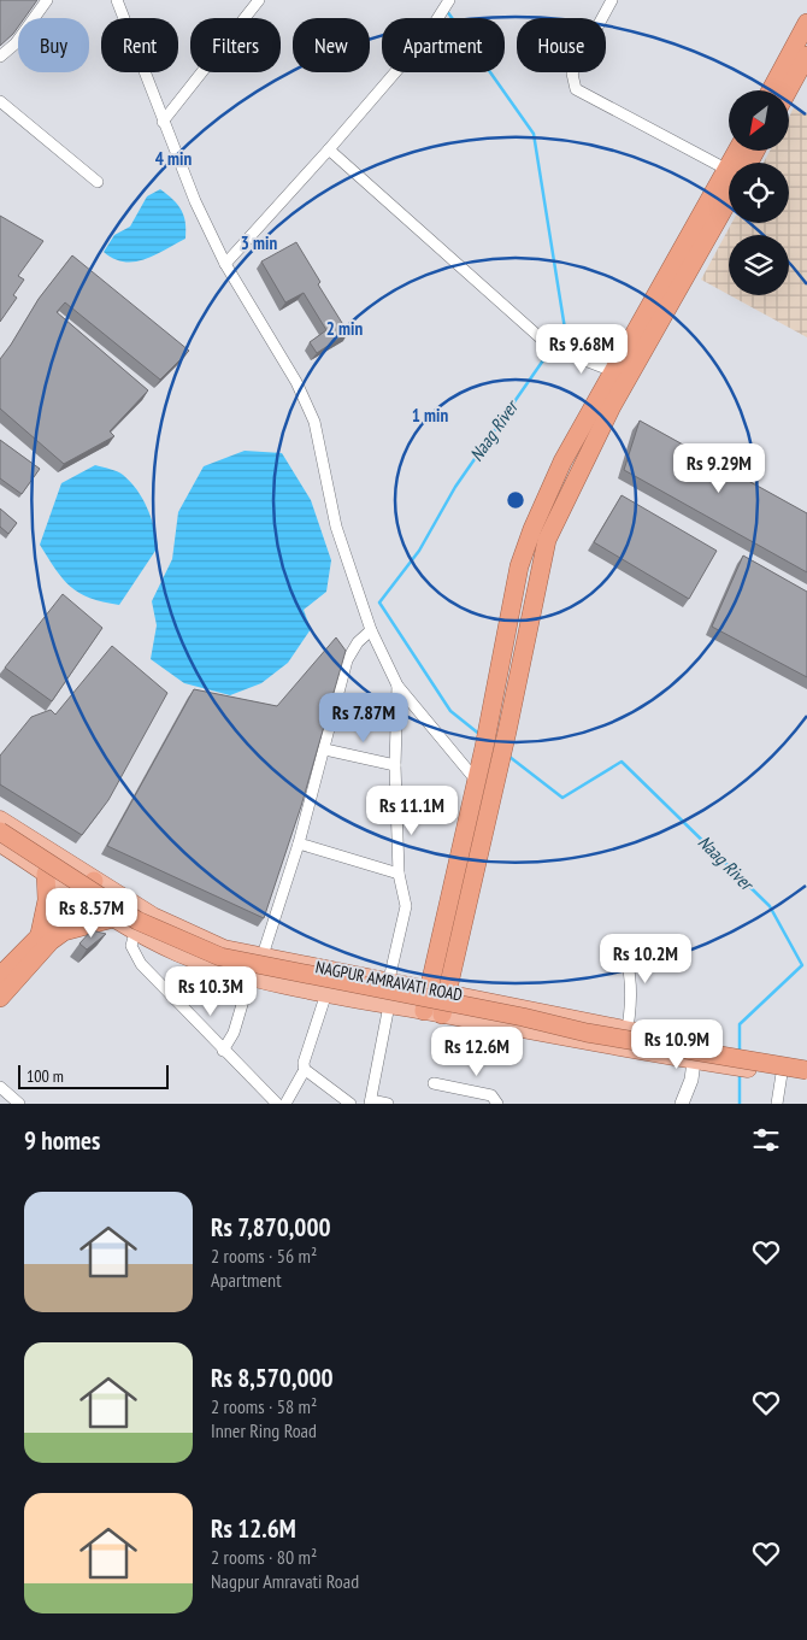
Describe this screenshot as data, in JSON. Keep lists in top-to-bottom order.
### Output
{
  "streets": {
    "main road": ["NAGPUR AMRAVATI ROAD"]
  },
  "water": ["Naag River"],
  "scale_bar": "100 m",
  "north": "bottom left",
  "page": {
    "chip": [
      "Buy",
      "Rent",
      "Filters",
      "New",
      "Apartment",
      "House"
    ],
    "price": [
      "Rs 9.68M",
      "Rs 9.29M",
      "Rs 7.87M",
      "Rs 11.1M",
      "Rs 8.57M",
      "Rs 10.2M",
      "Rs 10.3M",
      "Rs 10.9M",
      "Rs 12.6M"
    ],
    "scale": "100 m",
    "heading": "9 homes",
    "list": [
      {
        "name": "Rs 7,870,000",
        "note": "2 rooms · 56 m² · Apartment"
      },
      {
        "name": "Rs 8,570,000",
        "note": "2 rooms · 58 m² · Inner Ring Road"
      },
      {
        "name": "Rs 12.6M",
        "note": "2 rooms · 80 m² · Nagpur Amravati Road"
      }
    ]
  },
  "rings": [
    "4 min",
    "3 min",
    "2 min",
    "1 min"
  ]
}
